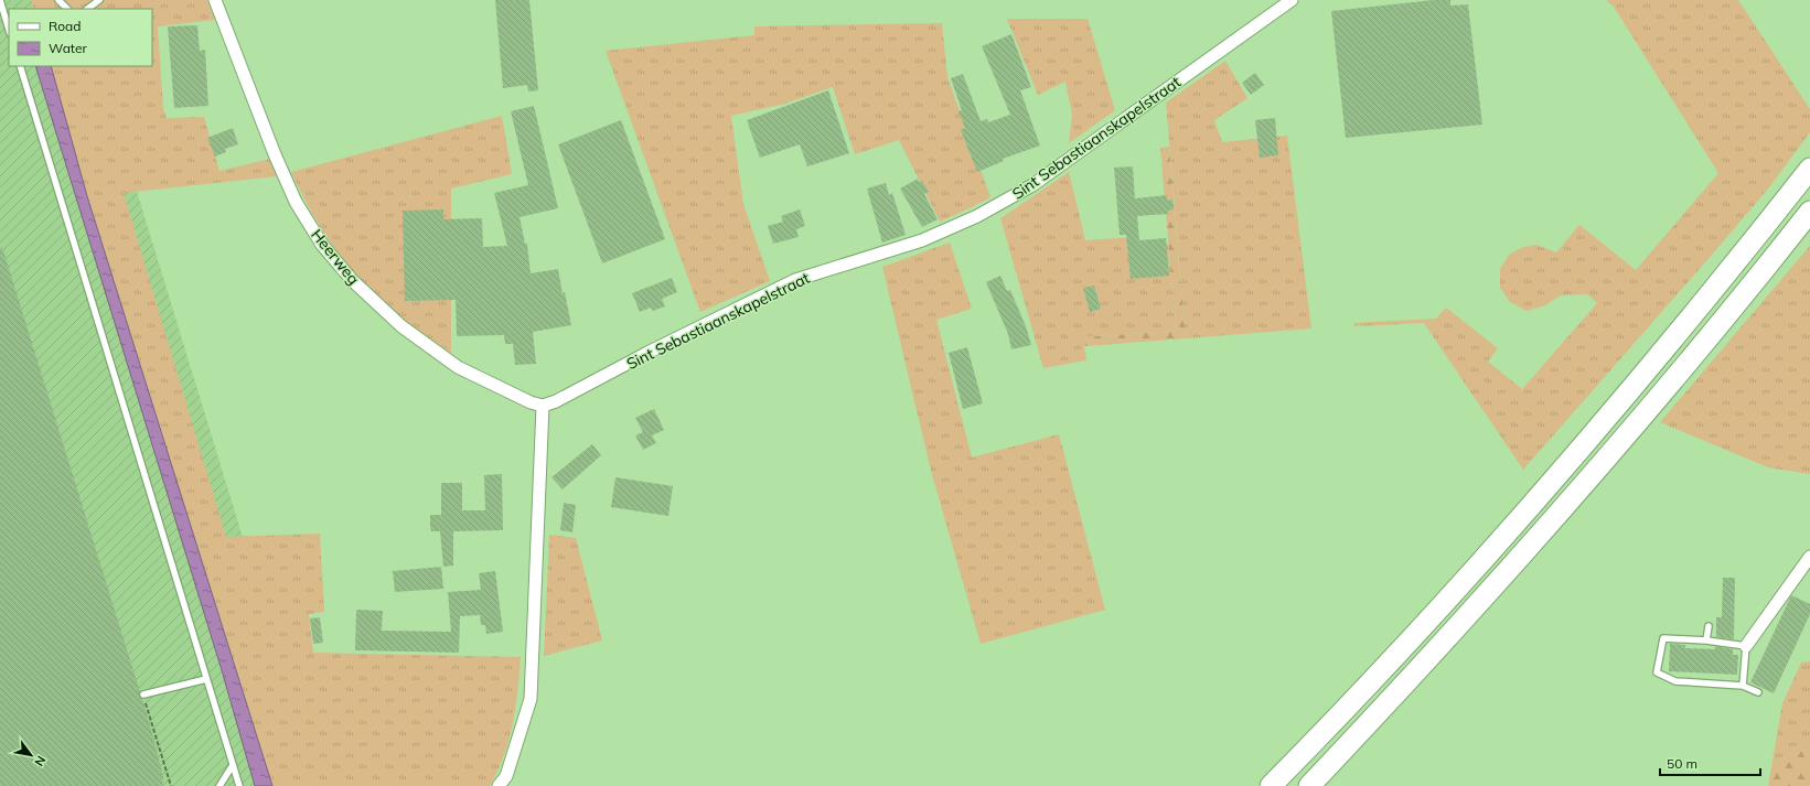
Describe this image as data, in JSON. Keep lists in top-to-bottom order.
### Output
{
  "streets": {
    "street": ["Sint Sebastiaanskapelstraat", "Heerweg"]
  },
  "crossings": [
    ["Sint Sebastiaanskapelstraat", "Heerweg"]
  ],
  "legend": ["Road", "Water"],
  "scale_bar": "50 m",
  "north": "bottom right"
}
